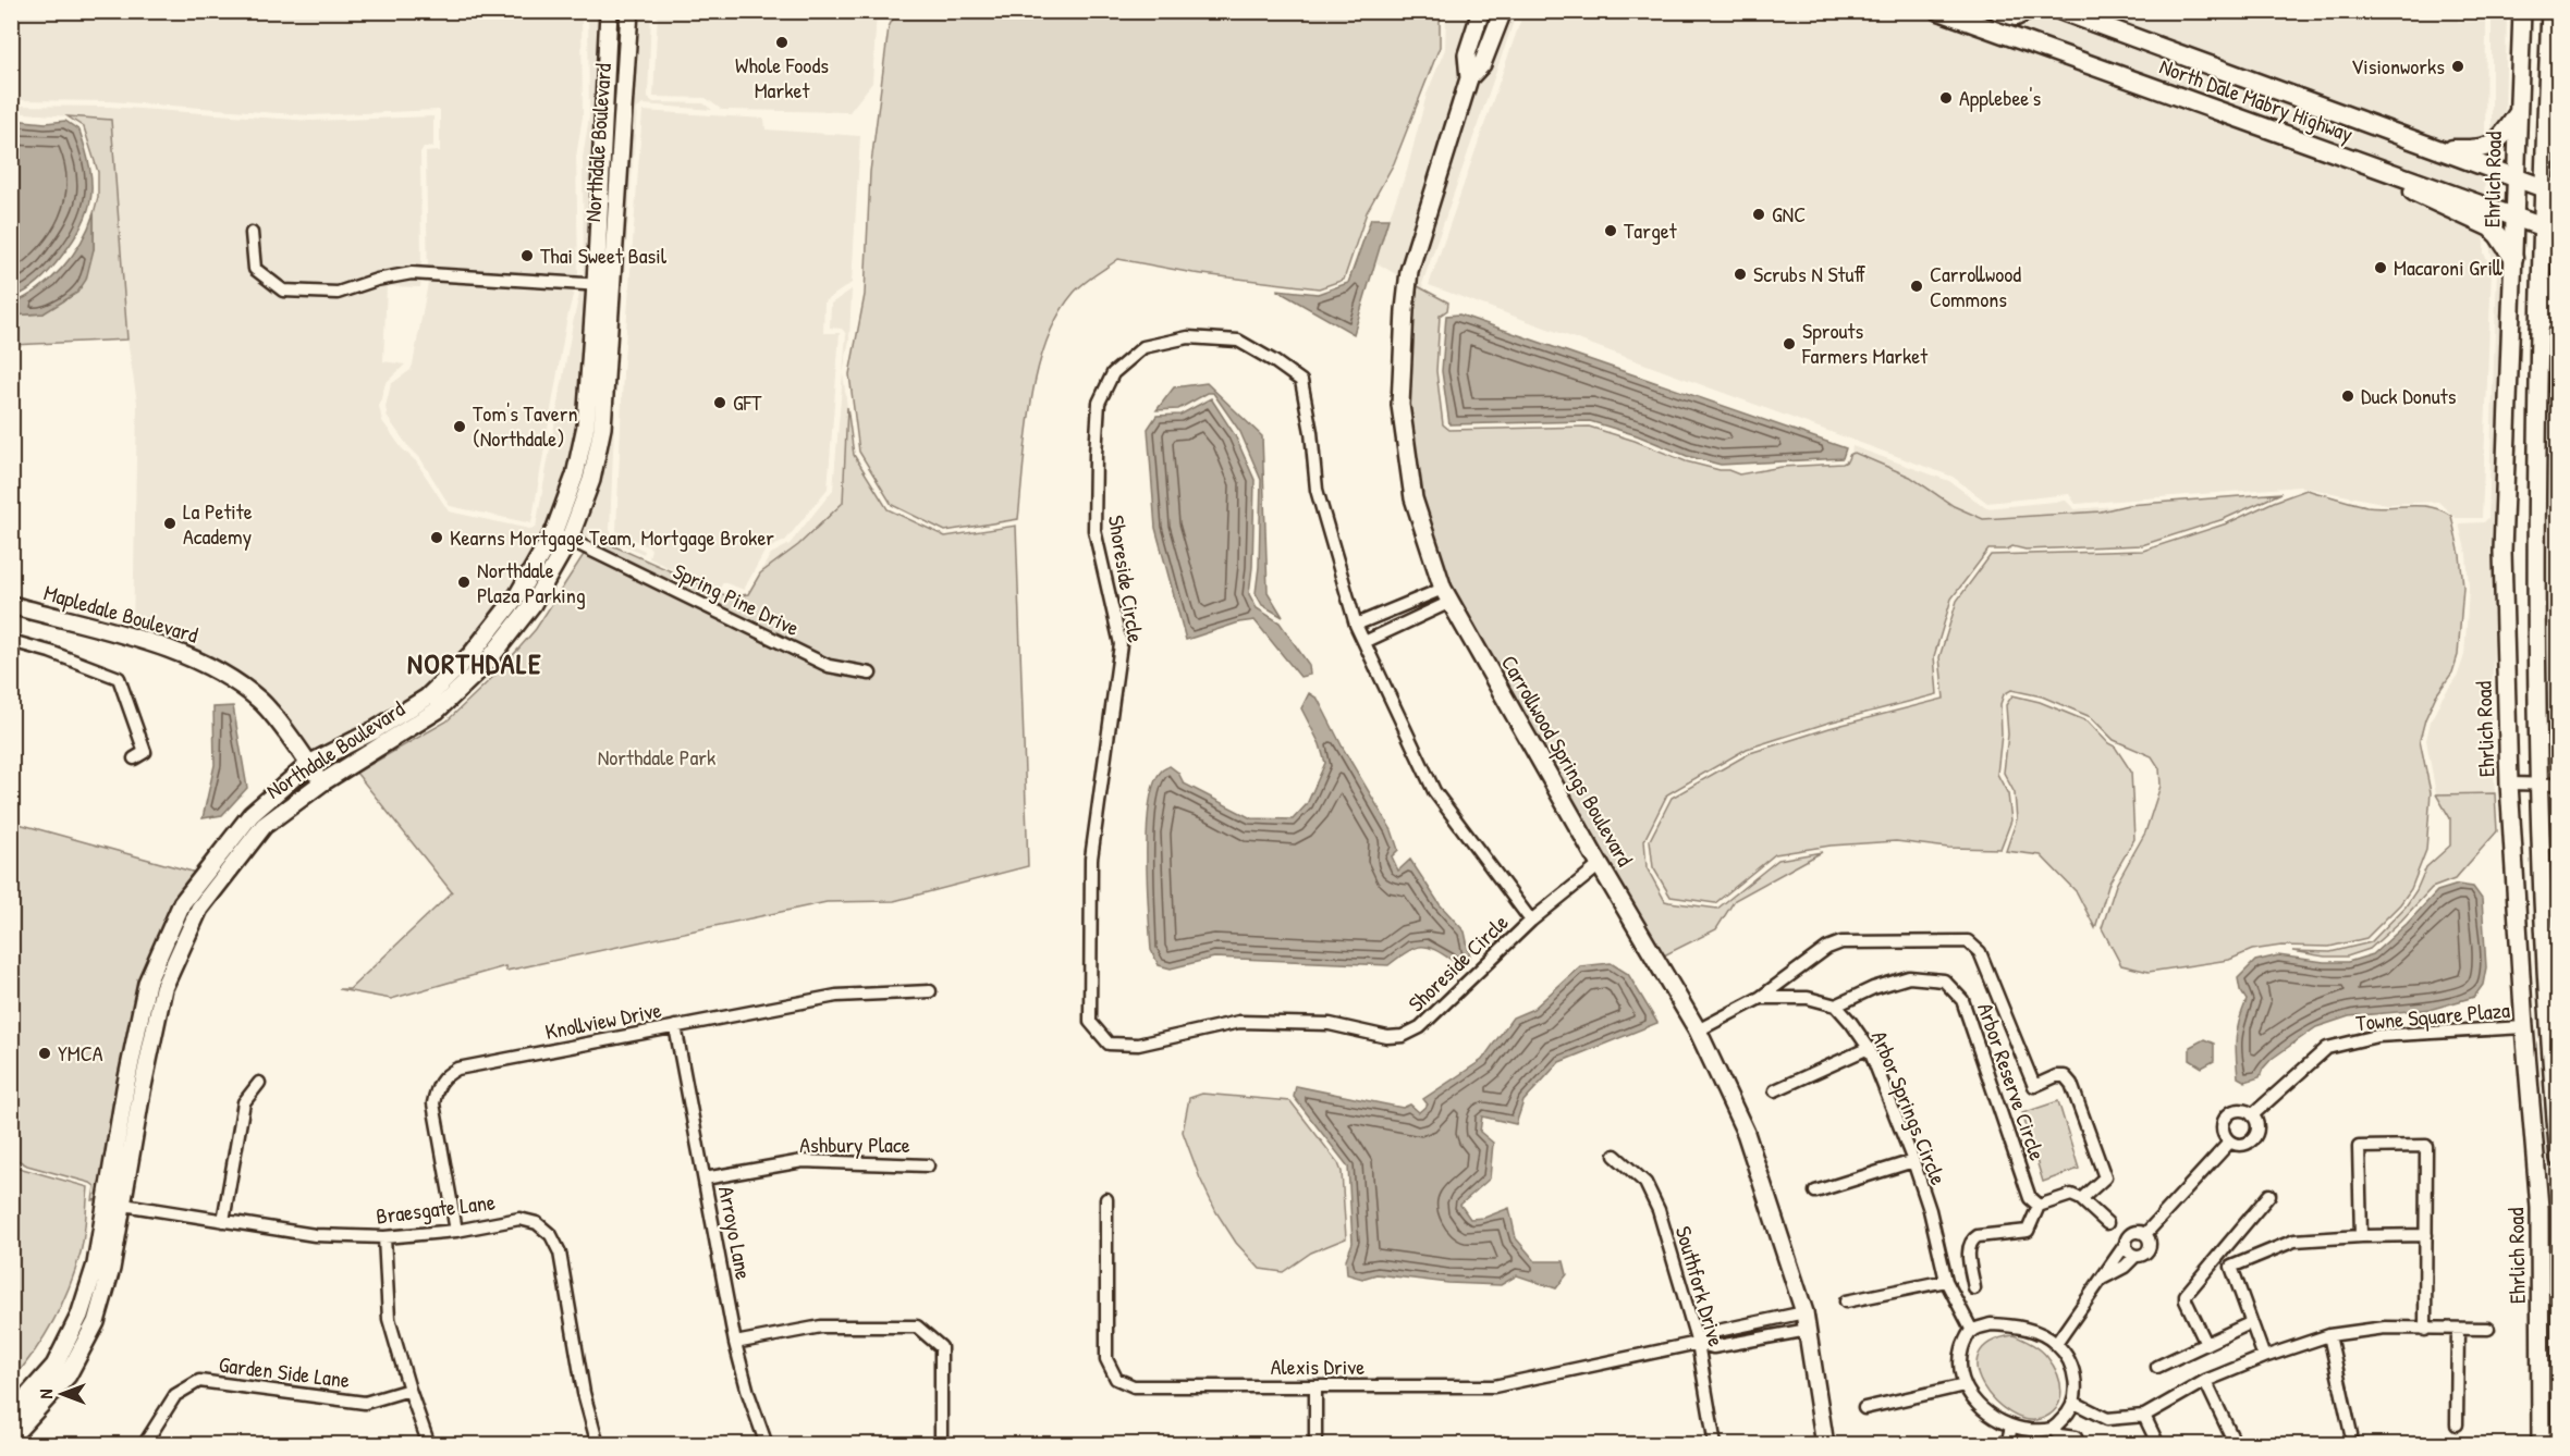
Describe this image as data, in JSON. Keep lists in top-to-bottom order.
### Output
{
  "streets": {
    "main road": ["North Dale Mabry Highway"],
    "street": [
      "Northdale Boulevard",
      "Ehrlich Road",
      "Shoreside Circle",
      "Spring Pine Drive",
      "Mapledale Boulevard",
      "Carrollwood Springs Boulevard",
      "Towne Square Plaza",
      "Knollview Drive",
      "Arbor Reserve Circle",
      "Arbor Springs Circle",
      "Ashbury Place",
      "Braesgate Lane",
      "Arroyo Lane",
      "Southfork Drive",
      "Alexis Drive",
      "Garden Side Lane"
    ]
  },
  "crossings": [
    ["North Dale Mabry Highway", "Ehrlich Road"],
    ["Northdale Boulevard", "Spring Pine Drive"],
    ["Northdale Boulevard", "Mapledale Boulevard"],
    ["Northdale Boulevard", "Braesgate Lane"],
    ["Ehrlich Road", "Towne Square Plaza"],
    ["Shoreside Circle", "Carrollwood Springs Boulevard"],
    ["Carrollwood Springs Boulevard", "Alexis Drive"],
    ["Knollview Drive", "Braesgate Lane"],
    ["Knollview Drive", "Arroyo Lane"],
    ["Arbor Reserve Circle", "Arbor Springs Circle"],
    ["Ashbury Place", "Arroyo Lane"],
    ["Southfork Drive", "Alexis Drive"]
  ],
  "districts": ["NORTHDALE"],
  "parks": ["Northdale Park"],
  "places": [
    "Whole Foods Market",
    "Visionworks",
    "Applebee's",
    "GNC",
    "Target",
    "Thai Sweet Basil",
    "Macaroni Grill",
    "Scrubs N Stuff",
    "Carrollwood Commons",
    "Sprouts Farmers Market",
    "Duck Donuts",
    "GFT",
    "Tom's Tavern (Northdale)",
    "La Petite Academy",
    "Kearns Mortgage Team, Mortgage Broker",
    "Northdale Plaza Parking",
    "YMCA"
  ],
  "north": "left"
}
